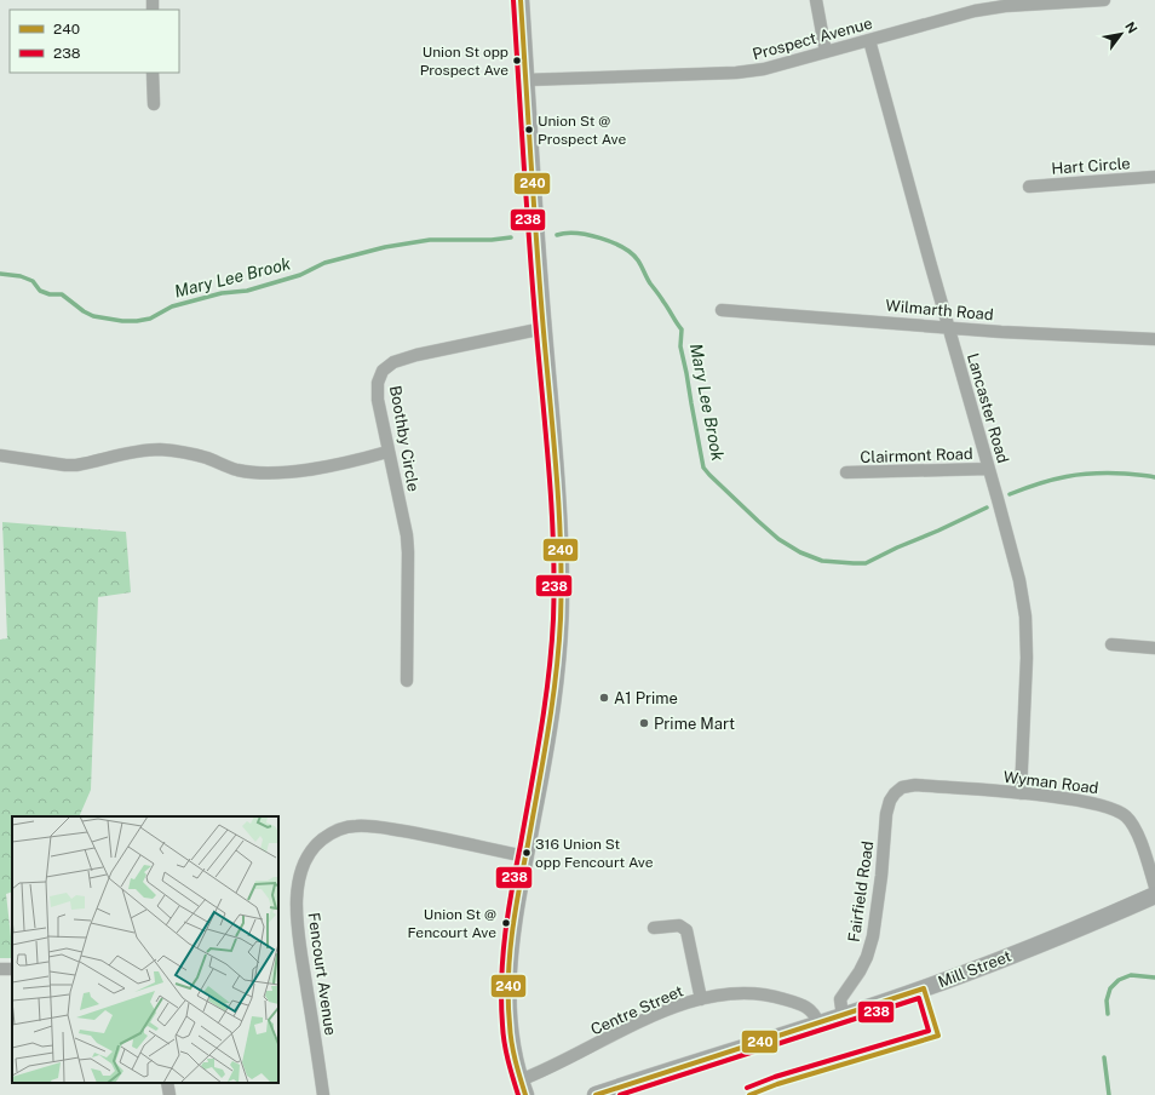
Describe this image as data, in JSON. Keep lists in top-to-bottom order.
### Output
{
  "streets": {
    "main road": ["Mill Street"],
    "street": [
      "Prospect Avenue",
      "Hart Circle",
      "Wilmarth Road",
      "Lancaster Road",
      "Boothby Circle",
      "Clairmont Road",
      "Wyman Road",
      "Fairfield Road",
      "Fencourt Avenue",
      "Centre Street"
    ]
  },
  "crossings": [
    ["Prospect Avenue", "Lancaster Road"],
    ["Wilmarth Road", "Lancaster Road"],
    ["Lancaster Road", "Clairmont Road"],
    ["Lancaster Road", "Wyman Road"],
    ["Wyman Road", "Fairfield Road"],
    ["Fairfield Road", "Mill Street"],
    ["Mill Street", "Centre Street"]
  ],
  "water": ["Mary Lee Brook"],
  "places": [
    "Union St opp Prospect Ave",
    "Union St @ Prospect Ave",
    "A1 Prime",
    "Prime Mart",
    "316 Union St opp Fencourt Ave",
    "Union St @ Fencourt Ave"
  ],
  "lines": ["transit line 240", "transit line 238"],
  "legend": ["240", "238"],
  "north": "top right"
}
